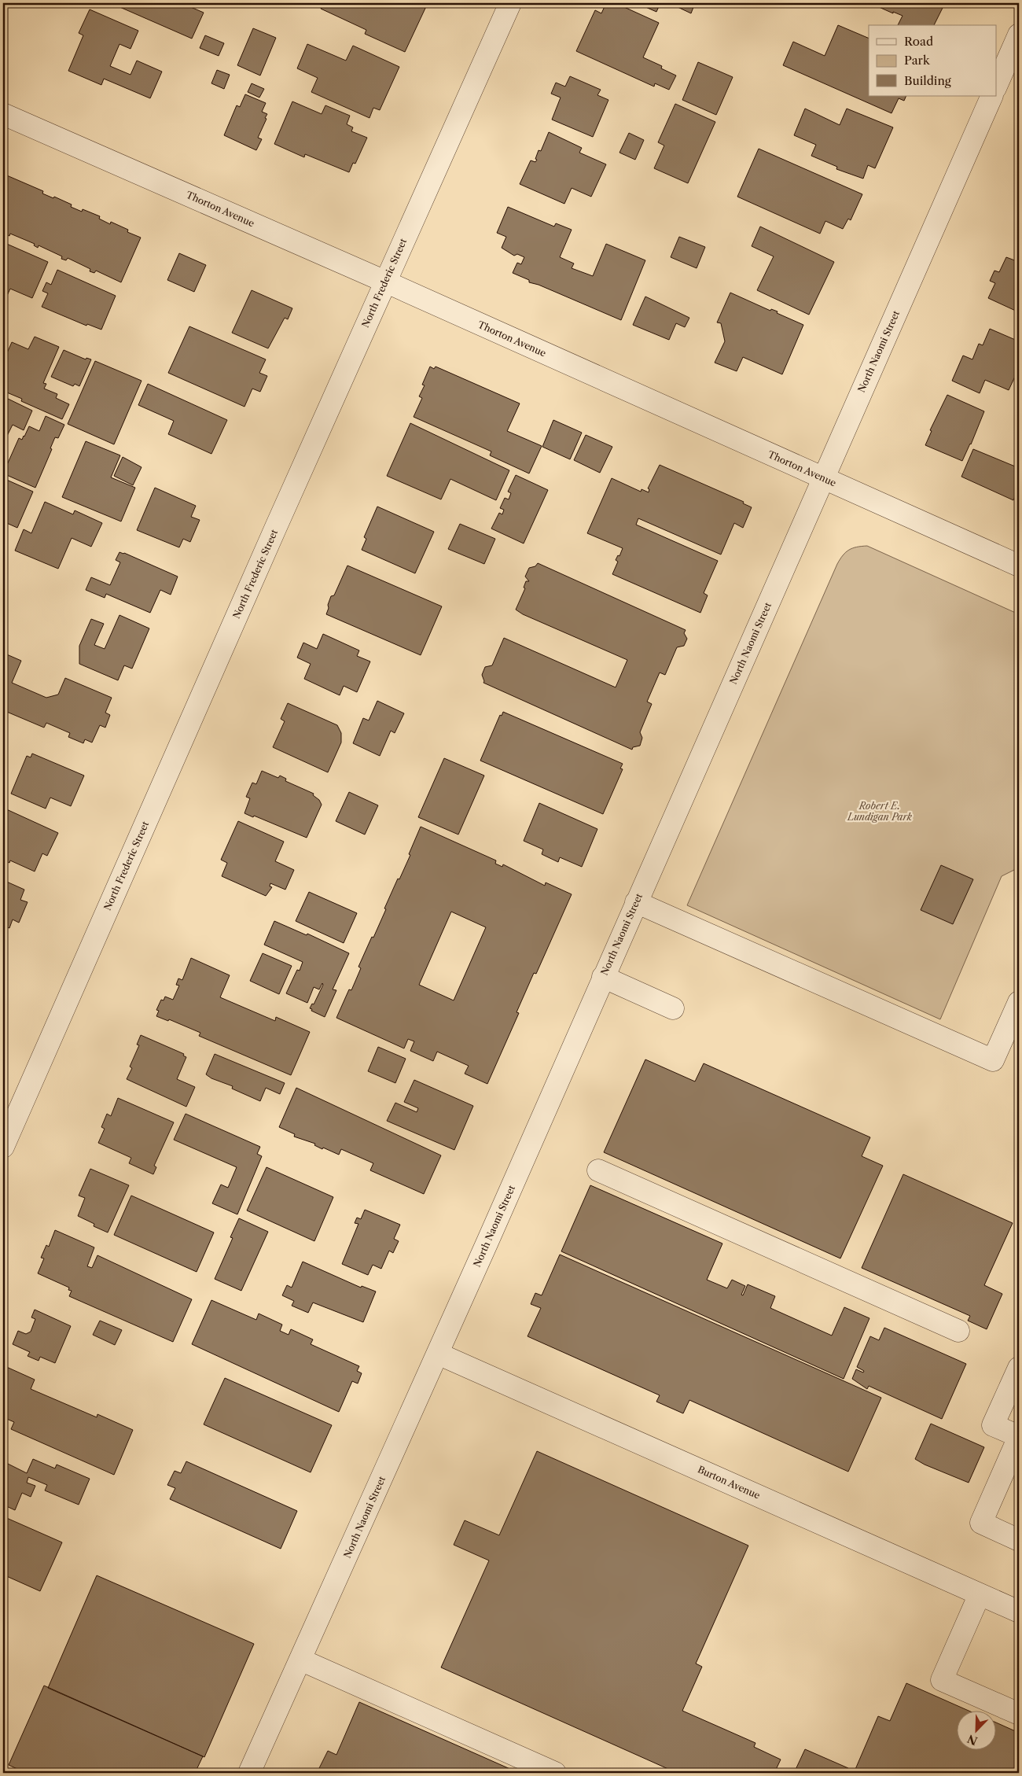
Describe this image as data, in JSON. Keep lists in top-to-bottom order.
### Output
{
  "streets": {
    "street": [
      "Thorton Avenue",
      "North Frederic Street",
      "North Naomi Street",
      "Burton Avenue"
    ]
  },
  "crossings": [
    ["Thorton Avenue", "North Frederic Street"],
    ["Thorton Avenue", "North Naomi Street"],
    ["North Naomi Street", "Burton Avenue"]
  ],
  "parks": ["Robert E. Lundigan Park"],
  "legend": ["Road", "Park", "Building"],
  "north": "bottom left"
}
